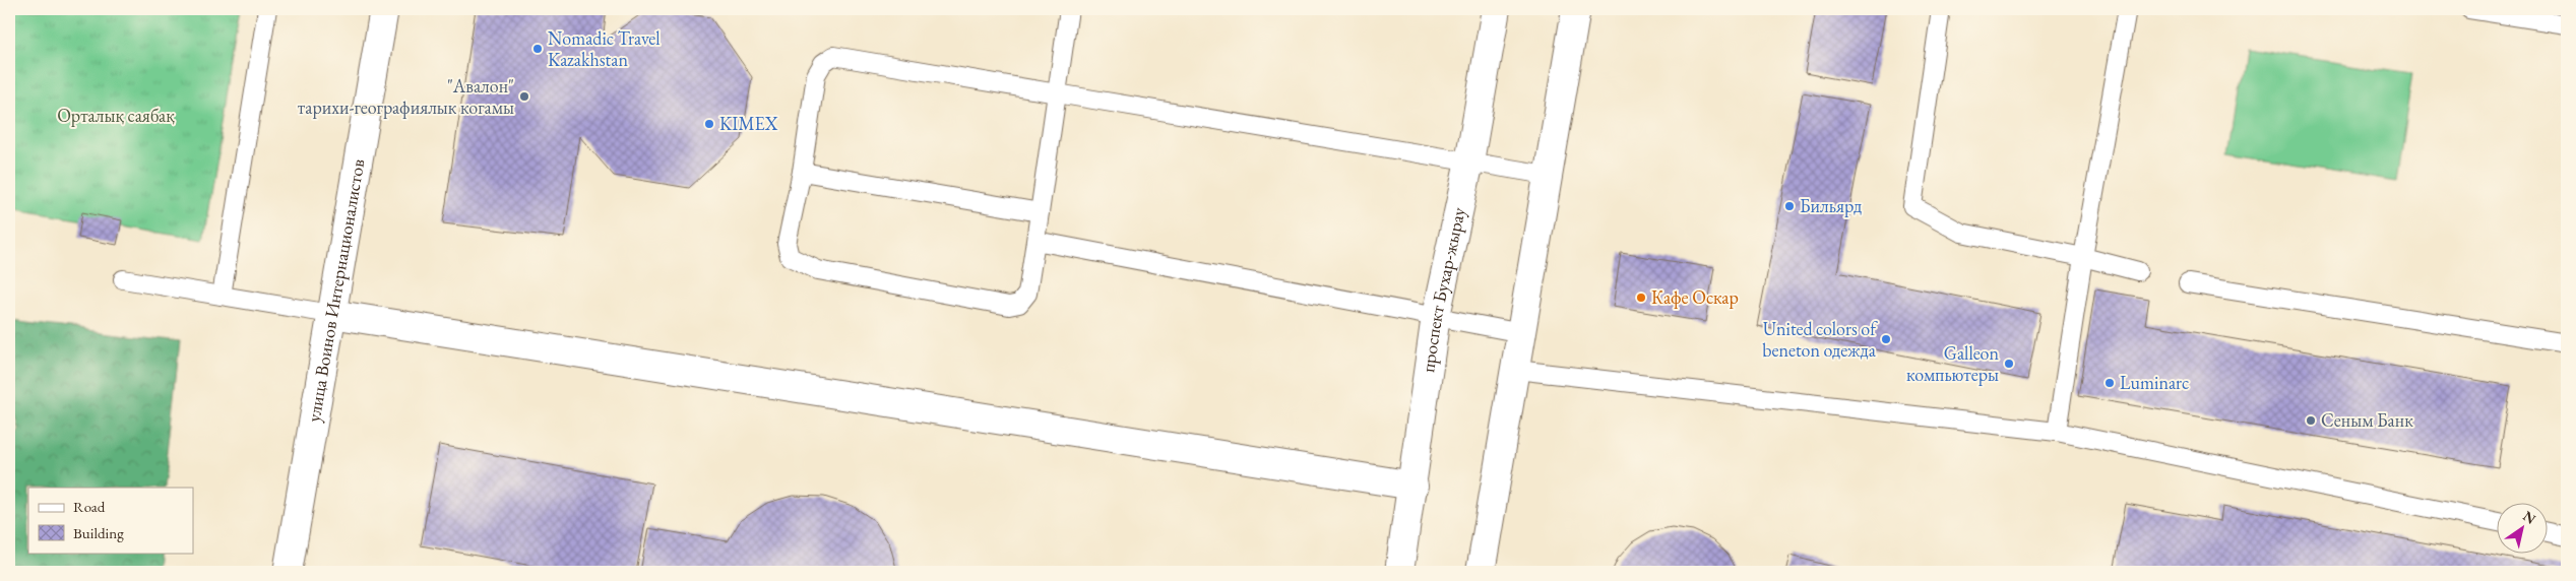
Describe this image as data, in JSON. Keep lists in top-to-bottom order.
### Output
{
  "streets": {
    "main road": ["проспект Бухар-жырау", "улица Воинов Интернационалистов"]
  },
  "parks": ["Орталық саябақ"],
  "places": [
    "Nomadic Travel Kazakhstan",
    "\"Авалон\" тарихи-географиялык когамы",
    "KIMEX",
    "Бильярд",
    "Кафе Оскар",
    "United colors of beneton одежда",
    "Galleon компьютеры",
    "Luminarc",
    "Сеным Банк"
  ],
  "legend": ["Road", "Building"],
  "north": "top right"
}
